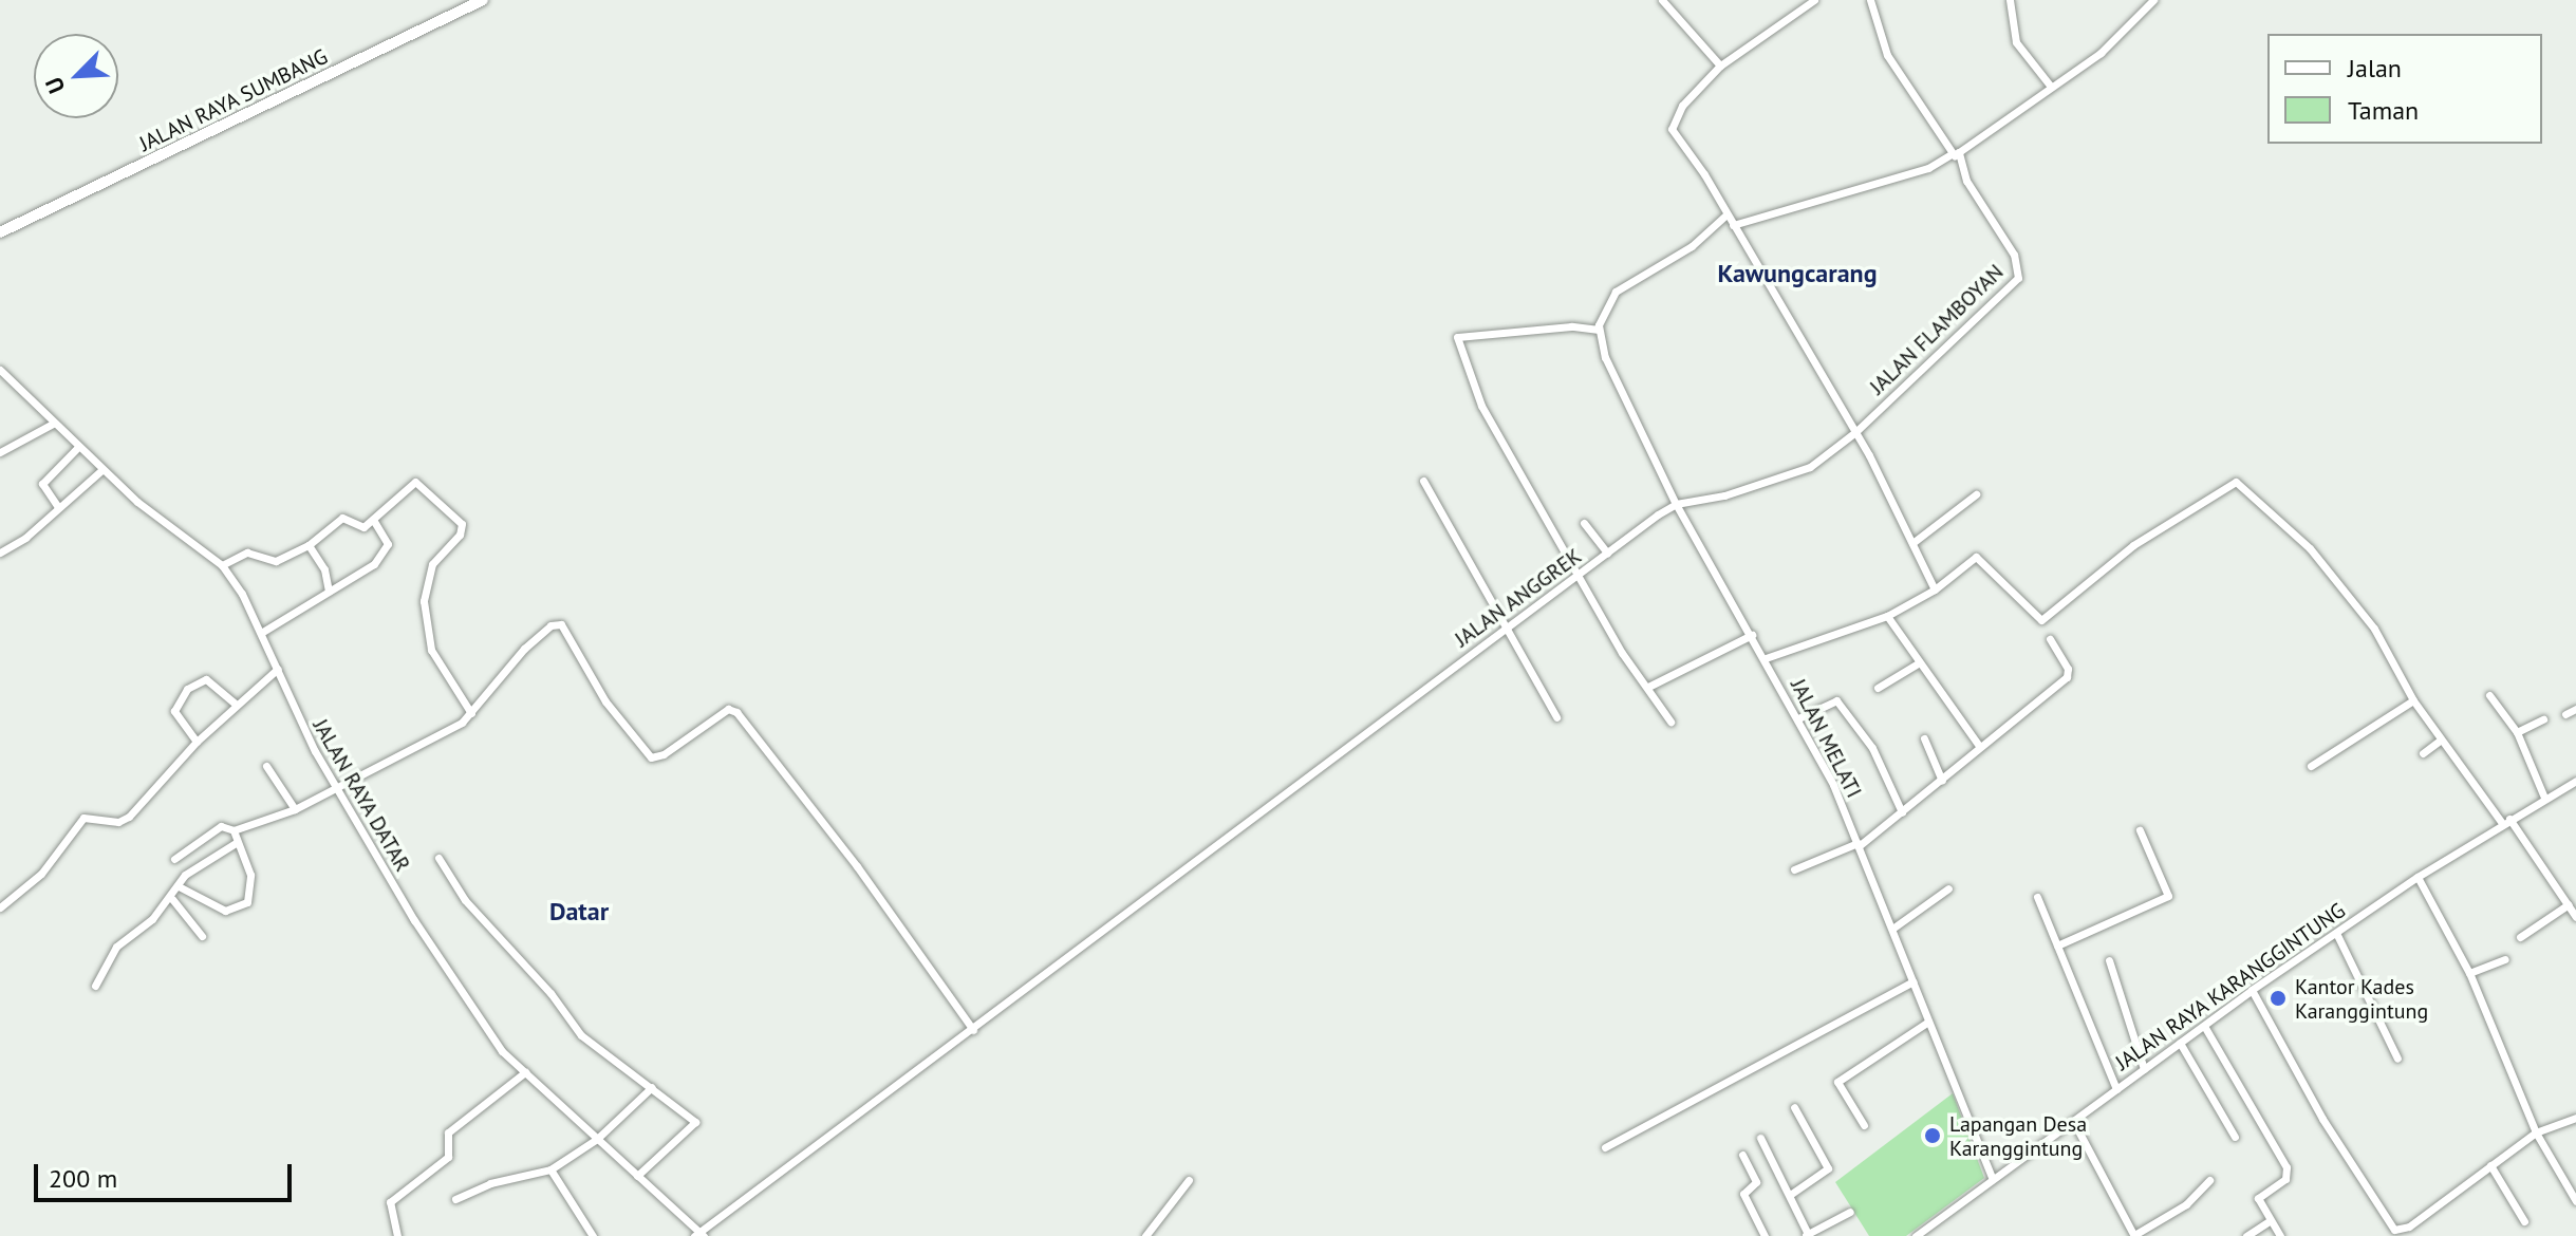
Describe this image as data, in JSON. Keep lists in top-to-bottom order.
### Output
{
  "streets": {
    "street": [
      "JALAN RAYA SUMBANG",
      "JALAN FLAMBOYAN",
      "JALAN ANGGREK",
      "JALAN MELATI",
      "JALAN RAYA DATAR",
      "JALAN RAYA KARANGGINTUNG"
    ]
  },
  "crossings": [
    ["JALAN FLAMBOYAN", "JALAN ANGGREK"],
    ["JALAN ANGGREK", "JALAN MELATI"],
    ["JALAN ANGGREK", "JALAN RAYA DATAR"],
    ["JALAN MELATI", "JALAN RAYA KARANGGINTUNG"]
  ],
  "districts": ["Kawungcarang", "Datar"],
  "places": ["Kantor Kades Karanggintung", "Lapangan Desa Karanggintung"],
  "legend": ["Jalan", "Taman"],
  "scale_bar": "200 m",
  "north": "bottom left"
}
